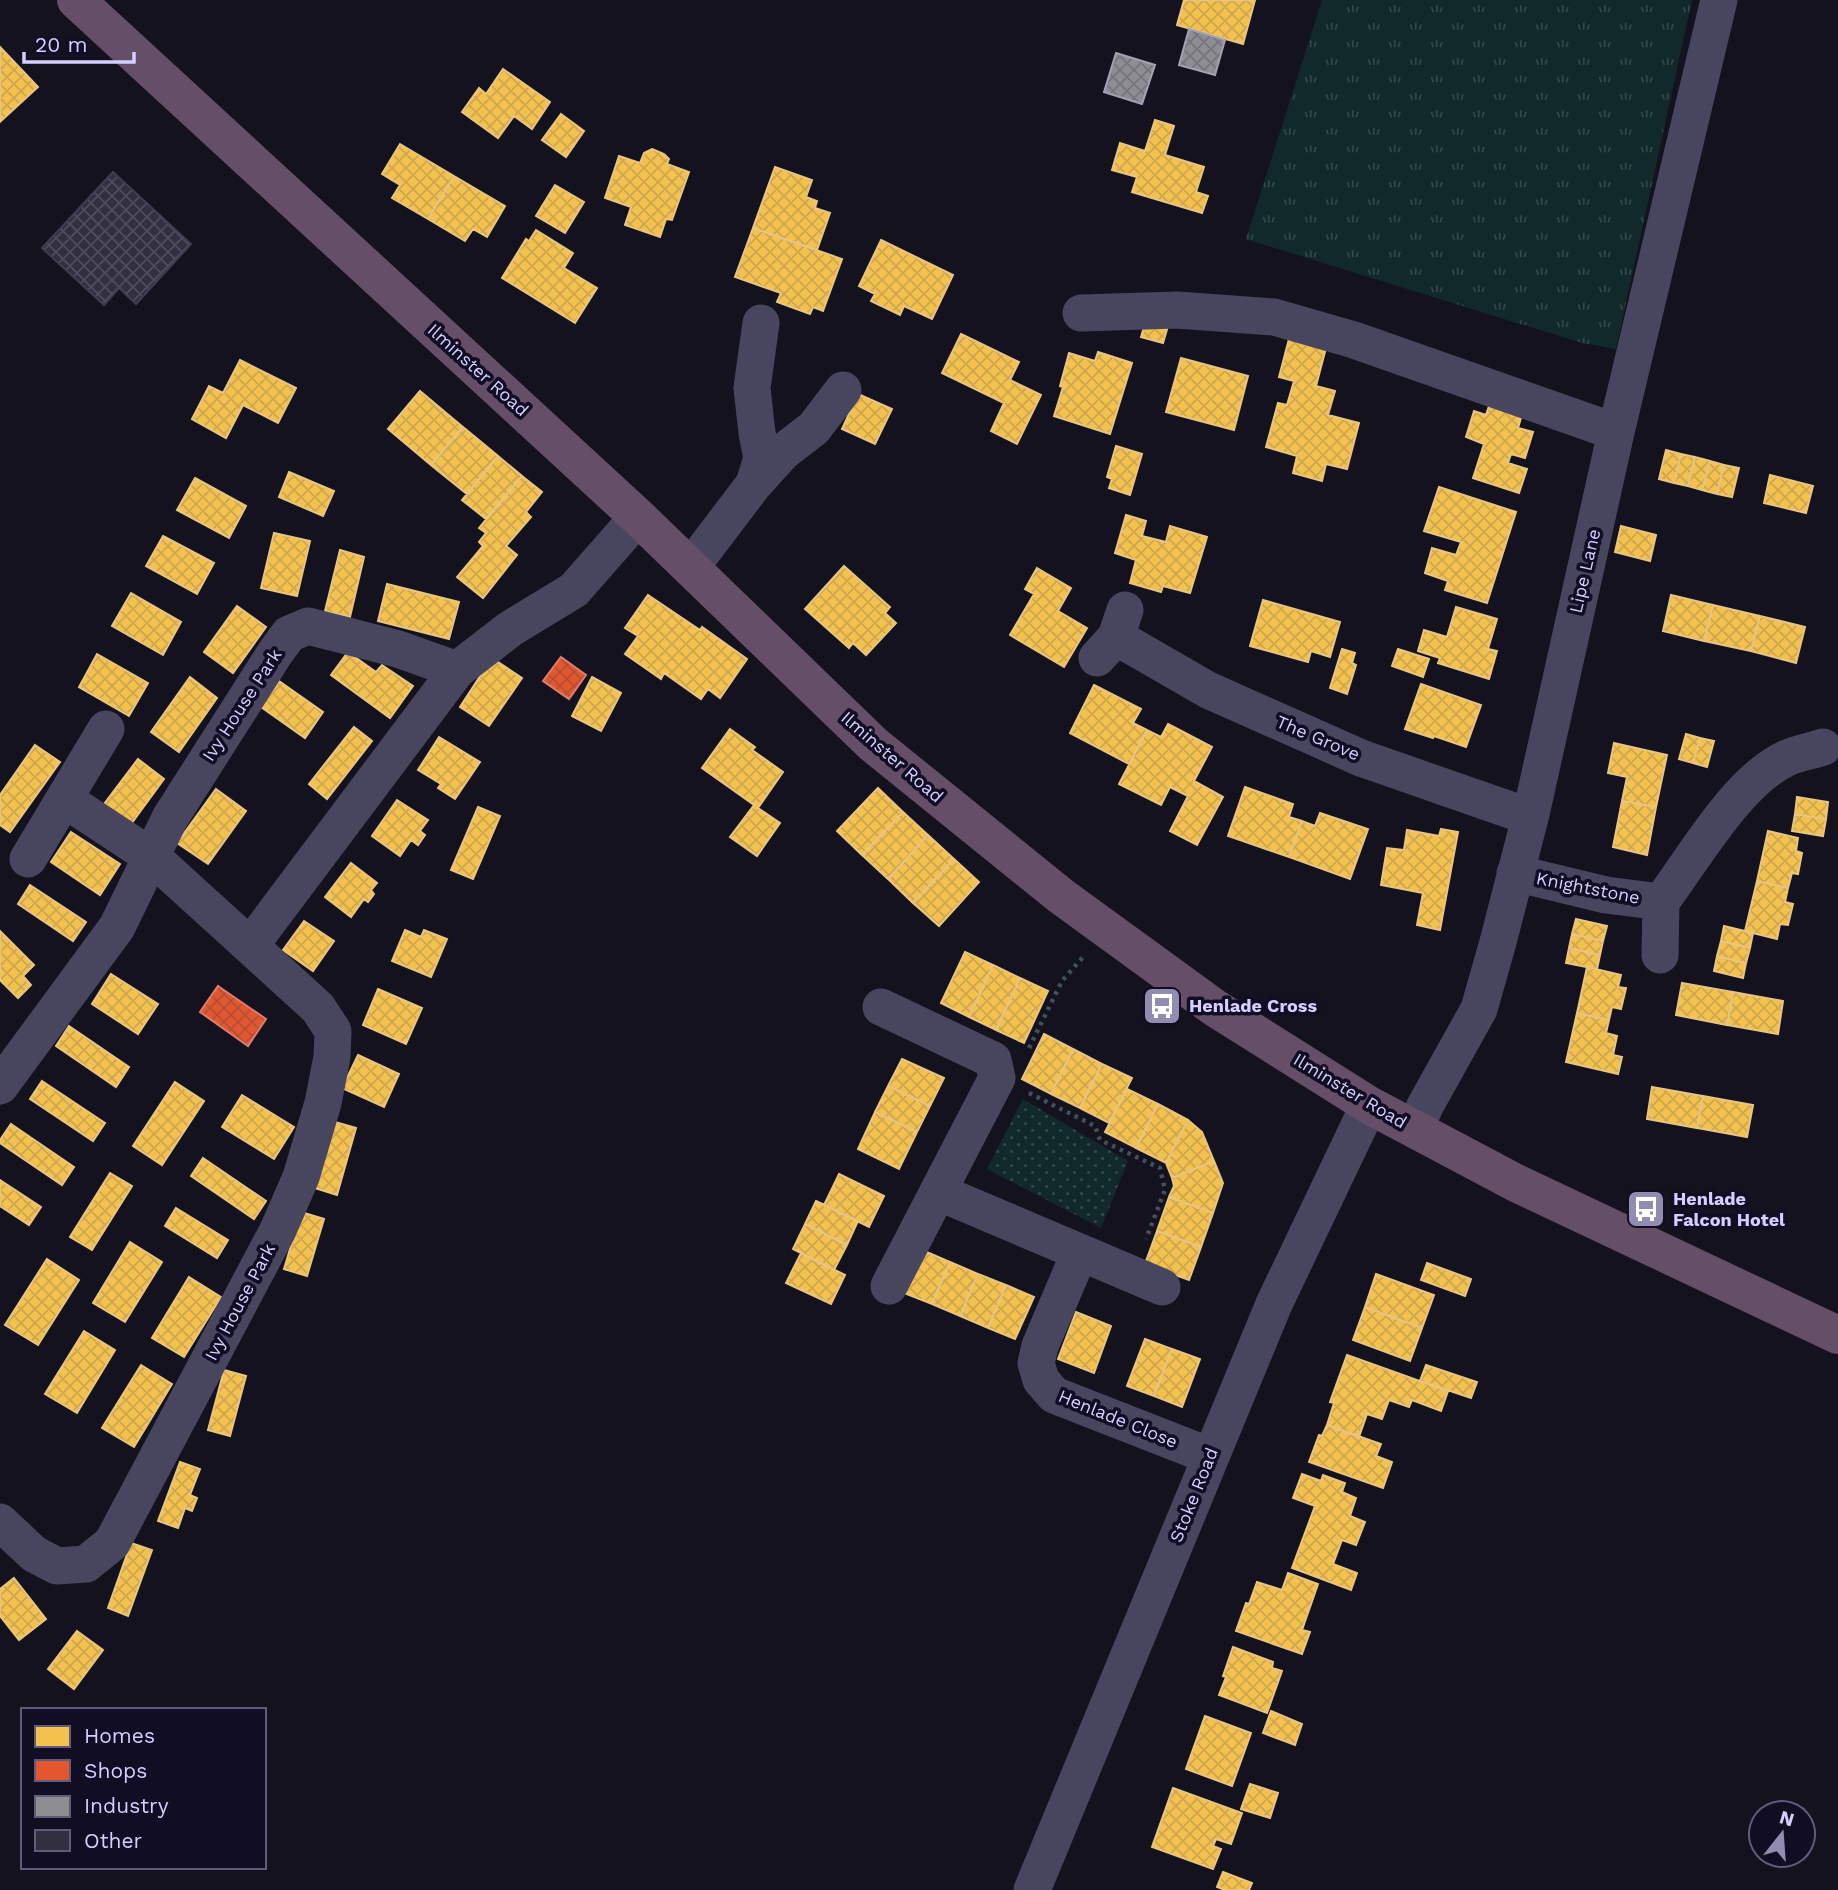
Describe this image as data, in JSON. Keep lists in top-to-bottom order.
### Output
{
  "streets": {
    "highway": ["Ilminster Road"],
    "street": [
      "Lipe Lane",
      "Ivy House Park",
      "The Grove",
      "Knightstone",
      "Henlade Close",
      "Stoke Road"
    ]
  },
  "crossings": [
    ["Ilminster Road", "Lipe Lane"],
    ["Ilminster Road", "Stoke Road"],
    ["Lipe Lane", "The Grove"],
    ["Lipe Lane", "Knightstone"],
    ["Henlade Close", "Stoke Road"]
  ],
  "places": {
    "bus stop": ["Henlade Cross", "Henlade Falcon Hotel"]
  },
  "legend": [
    "Homes",
    "Shops",
    "Industry",
    "Other"
  ],
  "scale_bar": "20 m",
  "north": "top"
}
